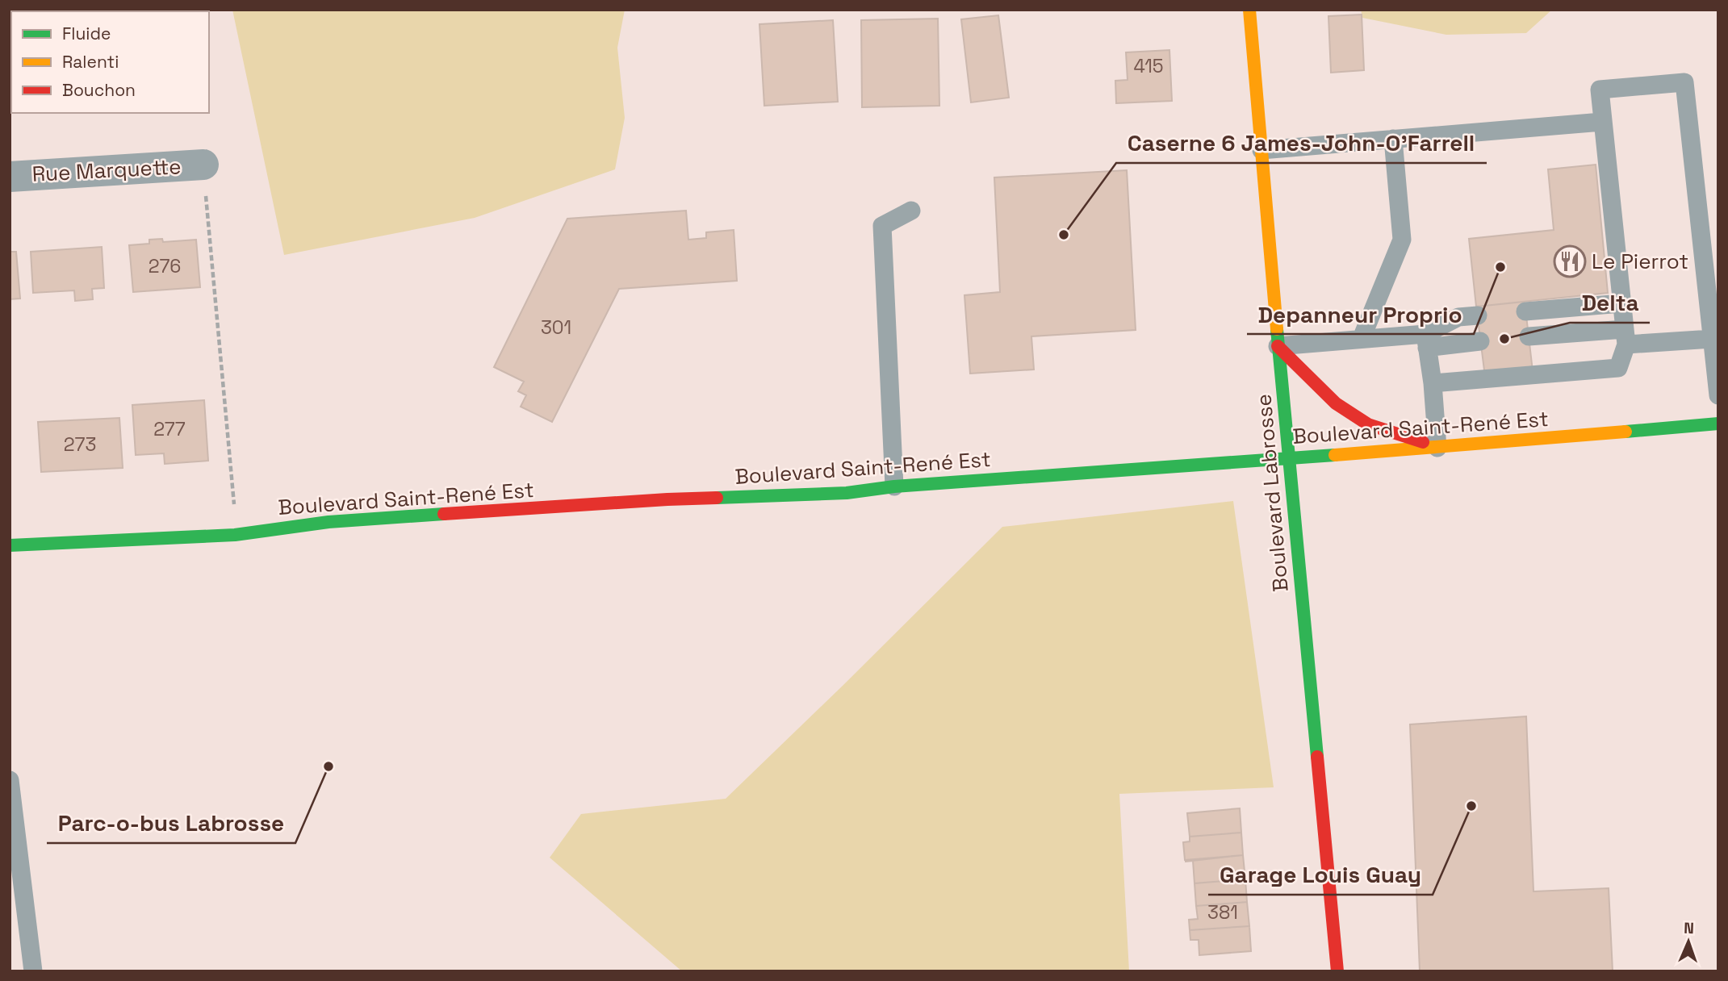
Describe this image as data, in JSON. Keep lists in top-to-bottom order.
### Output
{
  "streets": {
    "street": ["Rue Marquette", "Boulevard Saint-René Est", "Boulevard Labrosse"]
  },
  "crossings": [
    ["Boulevard Saint-René Est", "Boulevard Labrosse"]
  ],
  "places": {
    "other": [
      "Caserne 6 James-John-O'Farrell",
      "Depanneur Proprio",
      "Delta",
      "Parc-o-bus Labrosse",
      "Garage Louis Guay"
    ],
    "restaurant": ["Le Pierrot"]
  },
  "house_numbers": [
    "415",
    "276",
    "301",
    "277",
    "273",
    "381"
  ],
  "legend": ["Fluide", "Ralenti", "Bouchon"],
  "north": "top"
}
